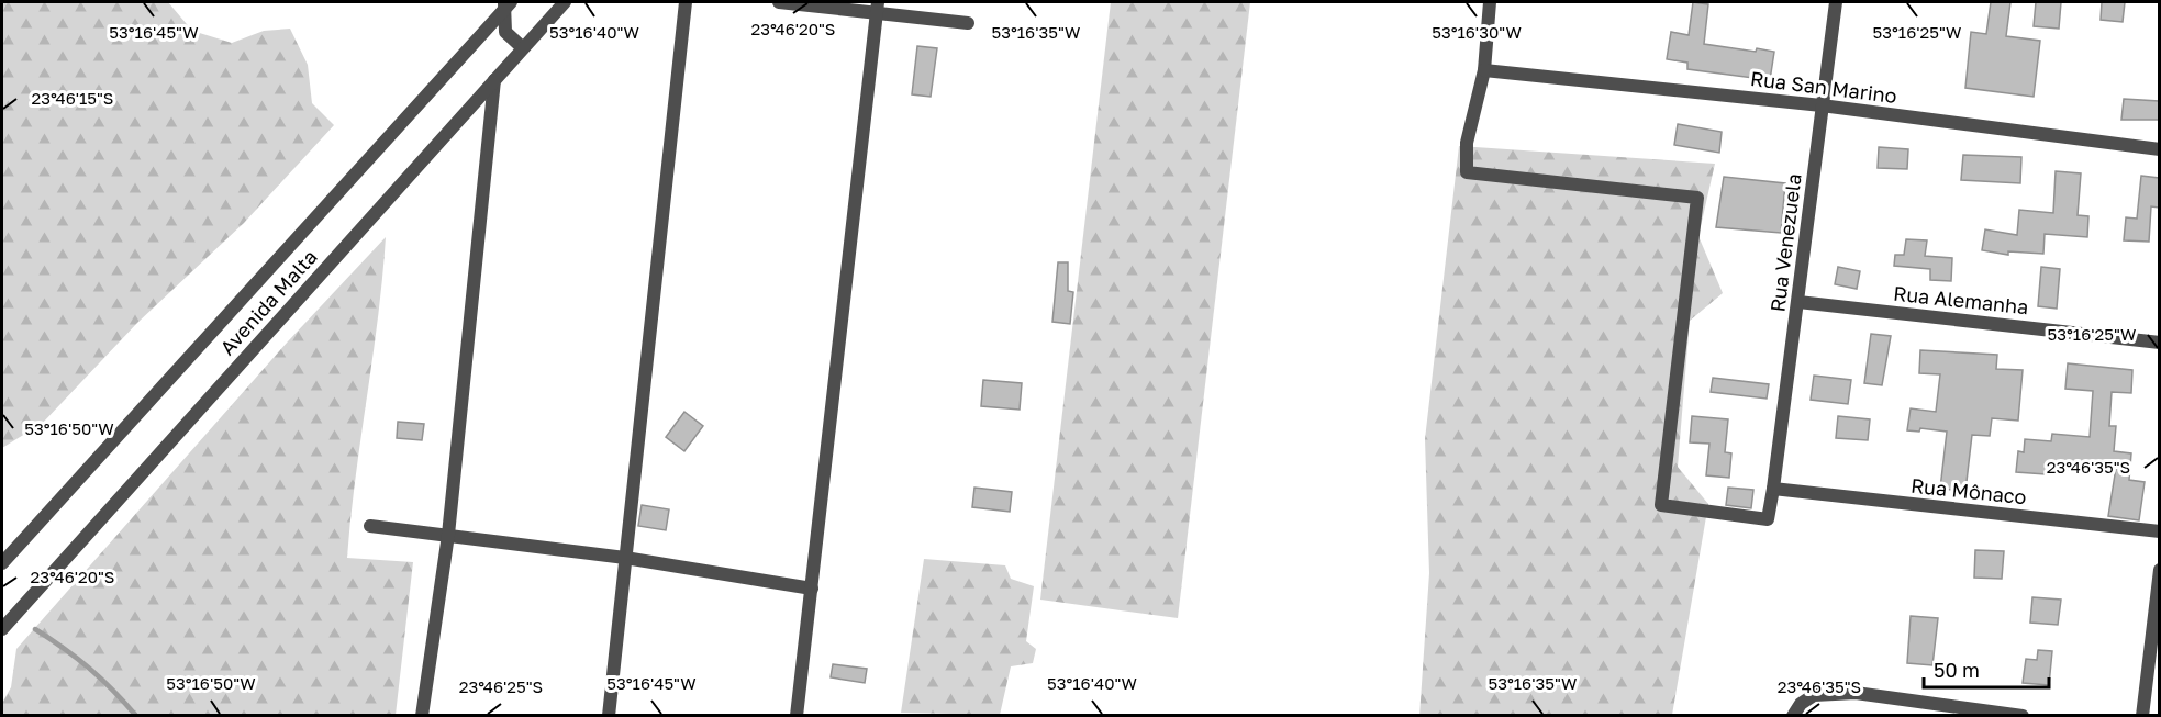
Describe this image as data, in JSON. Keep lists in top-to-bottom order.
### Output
{
  "streets": {
    "street": [
      "Rua San Marino",
      "Rua Venezuela",
      "Rua Alemanha",
      "Avenida Malta",
      "Rua Mônaco"
    ]
  },
  "crossings": [
    ["Rua San Marino", "Rua Venezuela"],
    ["Rua Venezuela", "Rua Alemanha"],
    ["Rua Venezuela", "Rua Mônaco"]
  ],
  "scale_bar": "50 m",
  "coordinates": [
    "23°46'20\"S",
    "53°16'45\"W",
    "53°16'40\"W",
    "53°16'35\"W",
    "53°16'30\"W",
    "53°16'25\"W",
    "23°46'15\"S",
    "53°16'50\"W",
    "23°46'35\"S",
    "23°46'25\"S"
  ]
}
